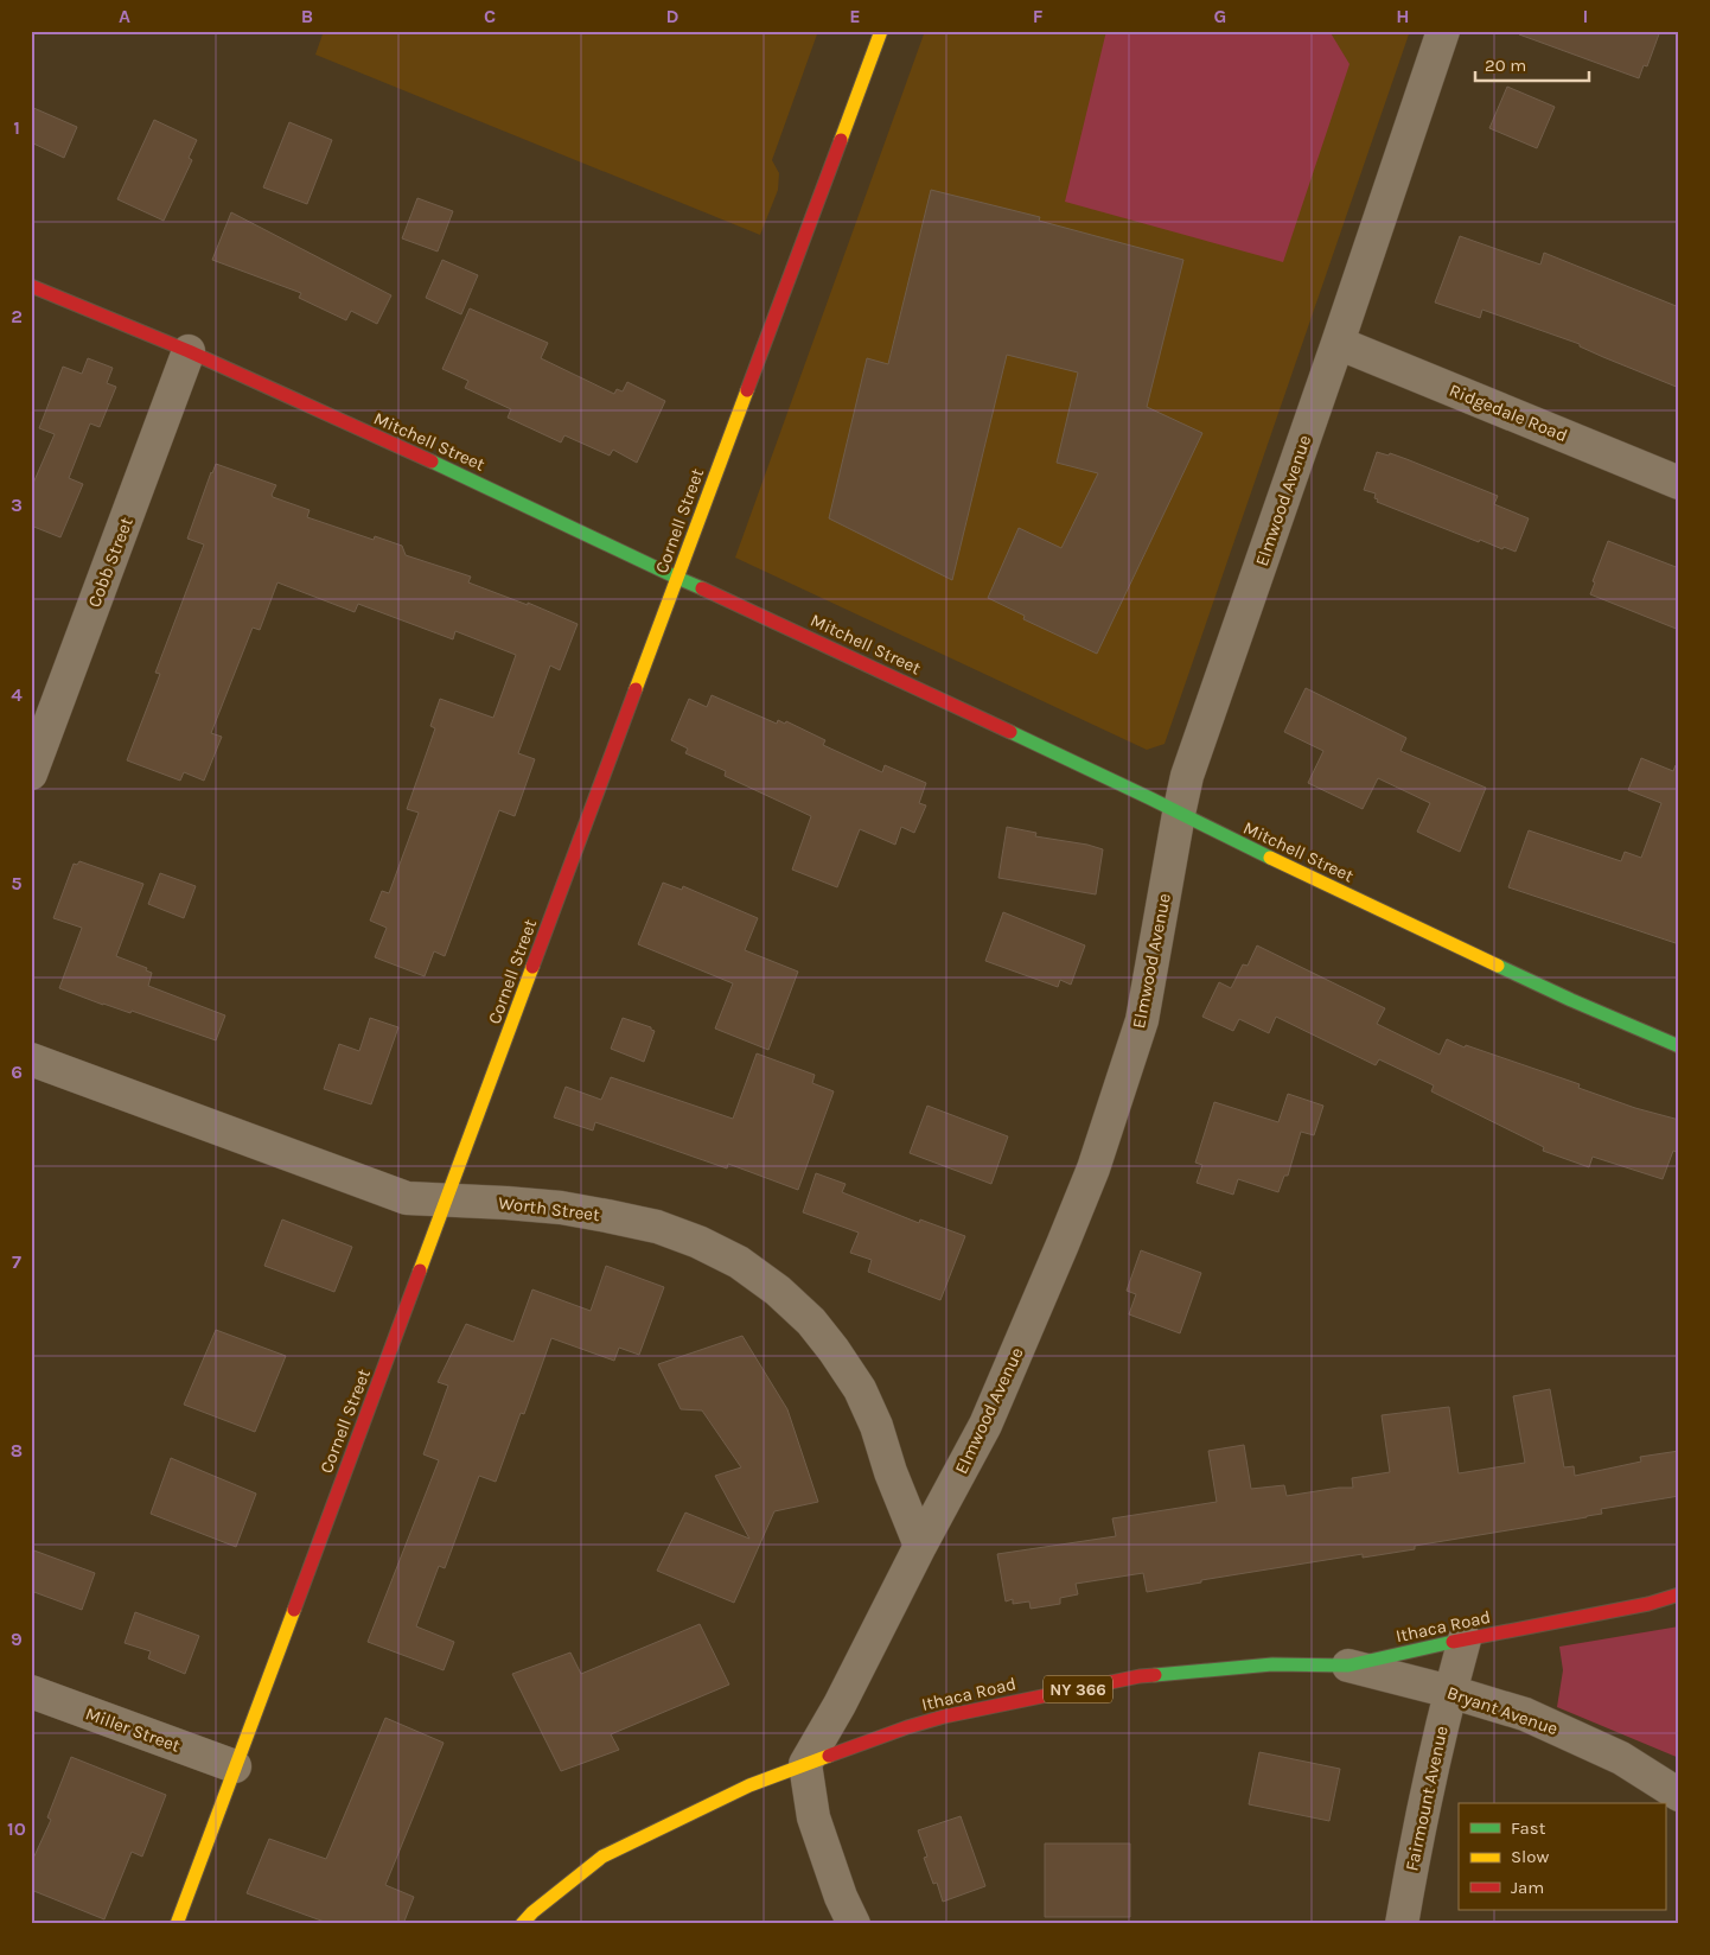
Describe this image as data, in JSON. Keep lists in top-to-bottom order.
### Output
{
  "streets": {
    "street": [
      "Ridgedale Road",
      "Mitchell Street",
      "Elmwood Avenue",
      "Cornell Street",
      "Cobb Street",
      "Worth Street",
      "Ithaca Road",
      "NY 366",
      "Bryant Avenue",
      "Miller Street",
      "Fairmount Avenue"
    ]
  },
  "crossings": [
    ["Ridgedale Road", "Elmwood Avenue"],
    ["Mitchell Street", "Elmwood Avenue"],
    ["Mitchell Street", "Cornell Street"],
    ["Mitchell Street", "Cobb Street"],
    ["Elmwood Avenue", "Worth Street"],
    ["Elmwood Avenue", "Ithaca Road"],
    ["Cornell Street", "Worth Street"],
    ["Cornell Street", "Miller Street"],
    ["Ithaca Road", "Bryant Avenue"],
    ["Ithaca Road", "Fairmount Avenue"],
    ["Bryant Avenue", "Fairmount Avenue"]
  ],
  "legend": ["Fast", "Slow", "Jam"],
  "scale_bar": "20 m",
  "grid": {
    "columns": [
      "A",
      "B",
      "C",
      "D",
      "E",
      "F",
      "G",
      "H",
      "I"
    ],
    "rows": [
      "1",
      "2",
      "3",
      "4",
      "5",
      "6",
      "7",
      "8",
      "9",
      "10"
    ]
  }
}
